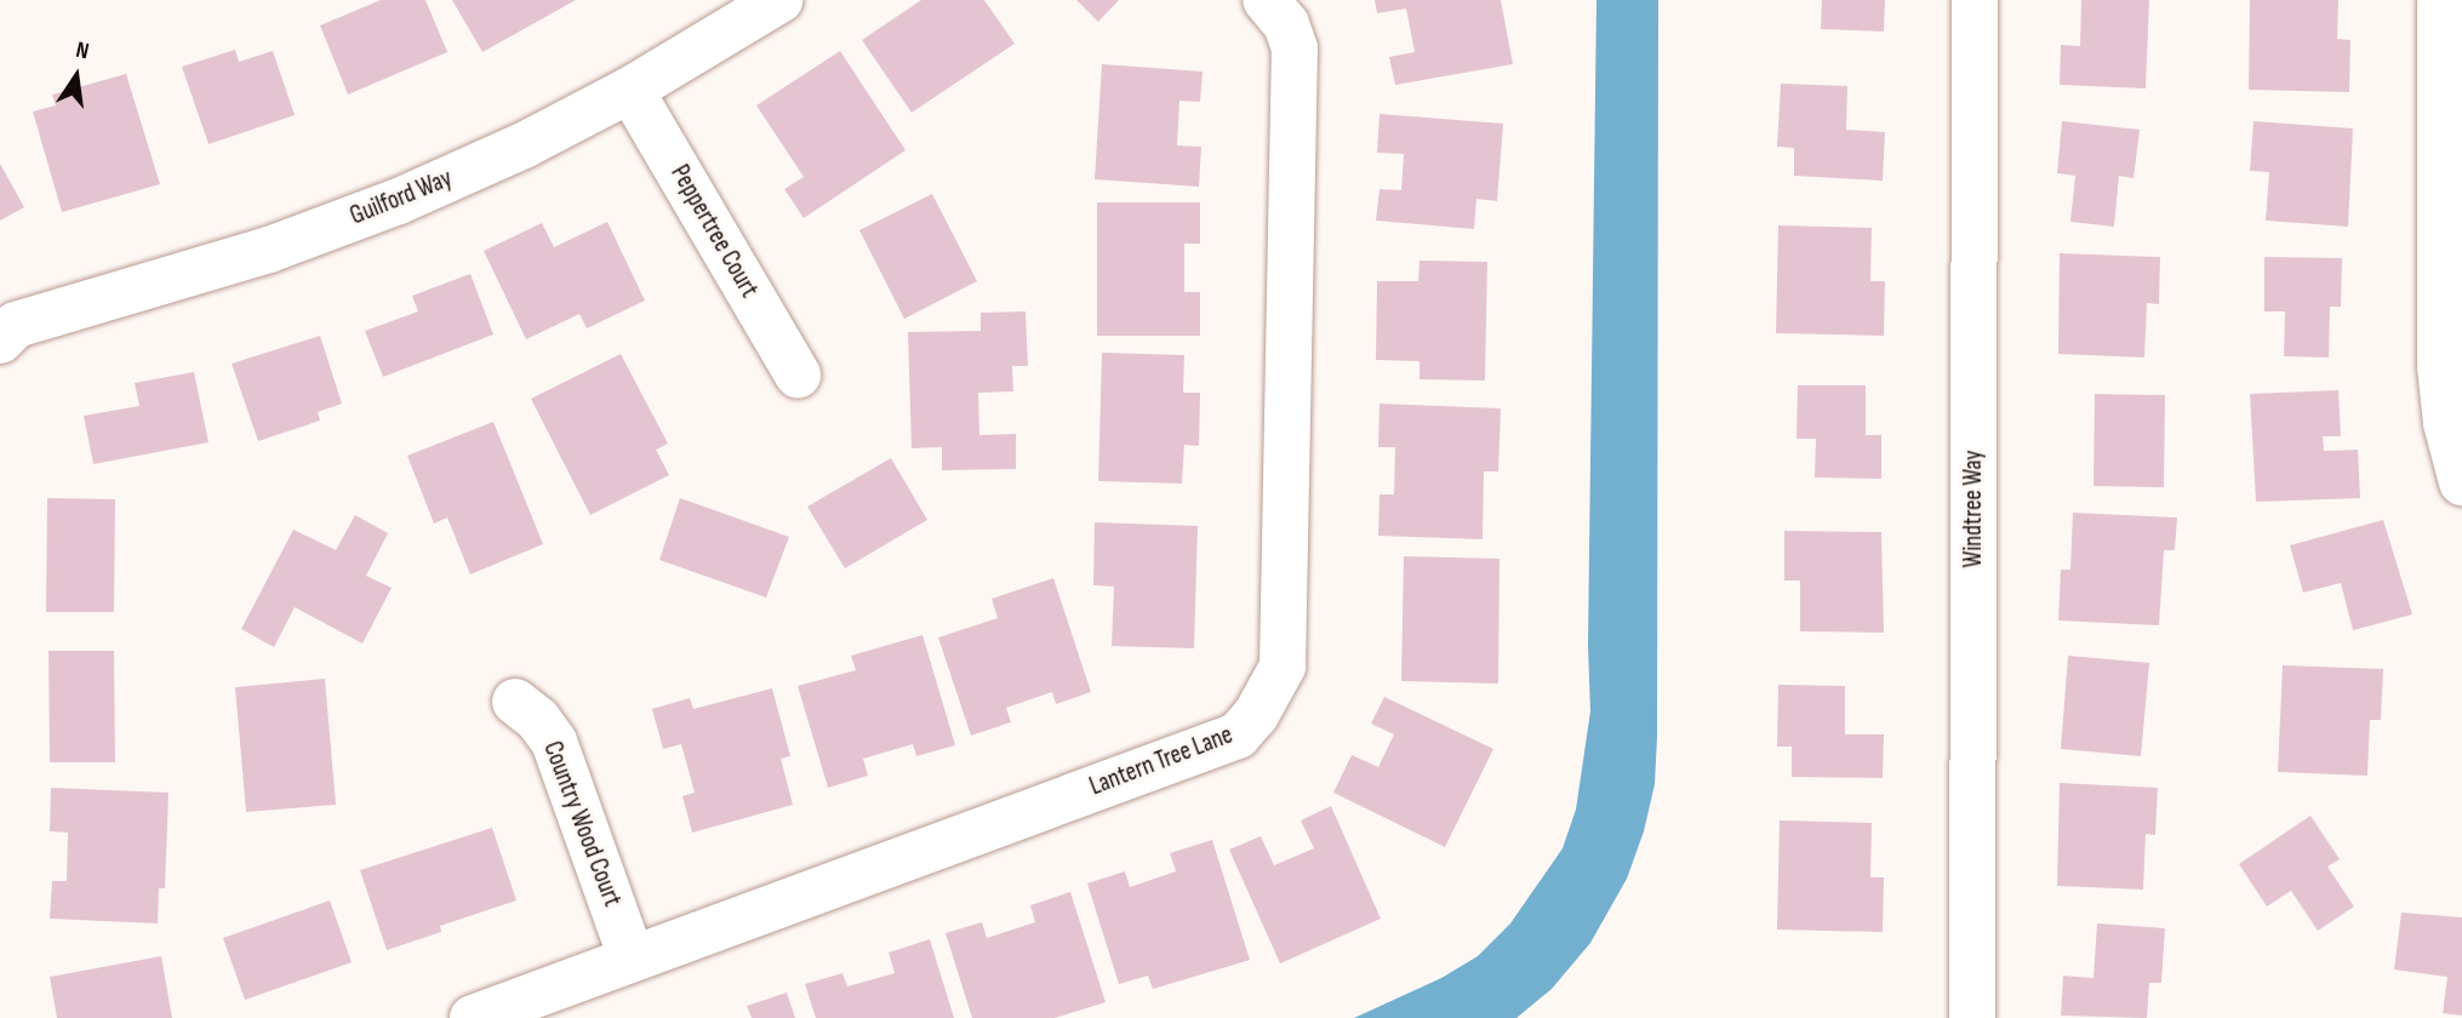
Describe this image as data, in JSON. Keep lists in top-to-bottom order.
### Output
{
  "streets": {
    "street": [
      "Guilford Way",
      "Peppertree Court",
      "Windtree Way",
      "Lantern Tree Lane",
      "Country Wood Court"
    ]
  },
  "crossings": [
    ["Guilford Way", "Peppertree Court"],
    ["Lantern Tree Lane", "Country Wood Court"]
  ],
  "north": "top"
}
